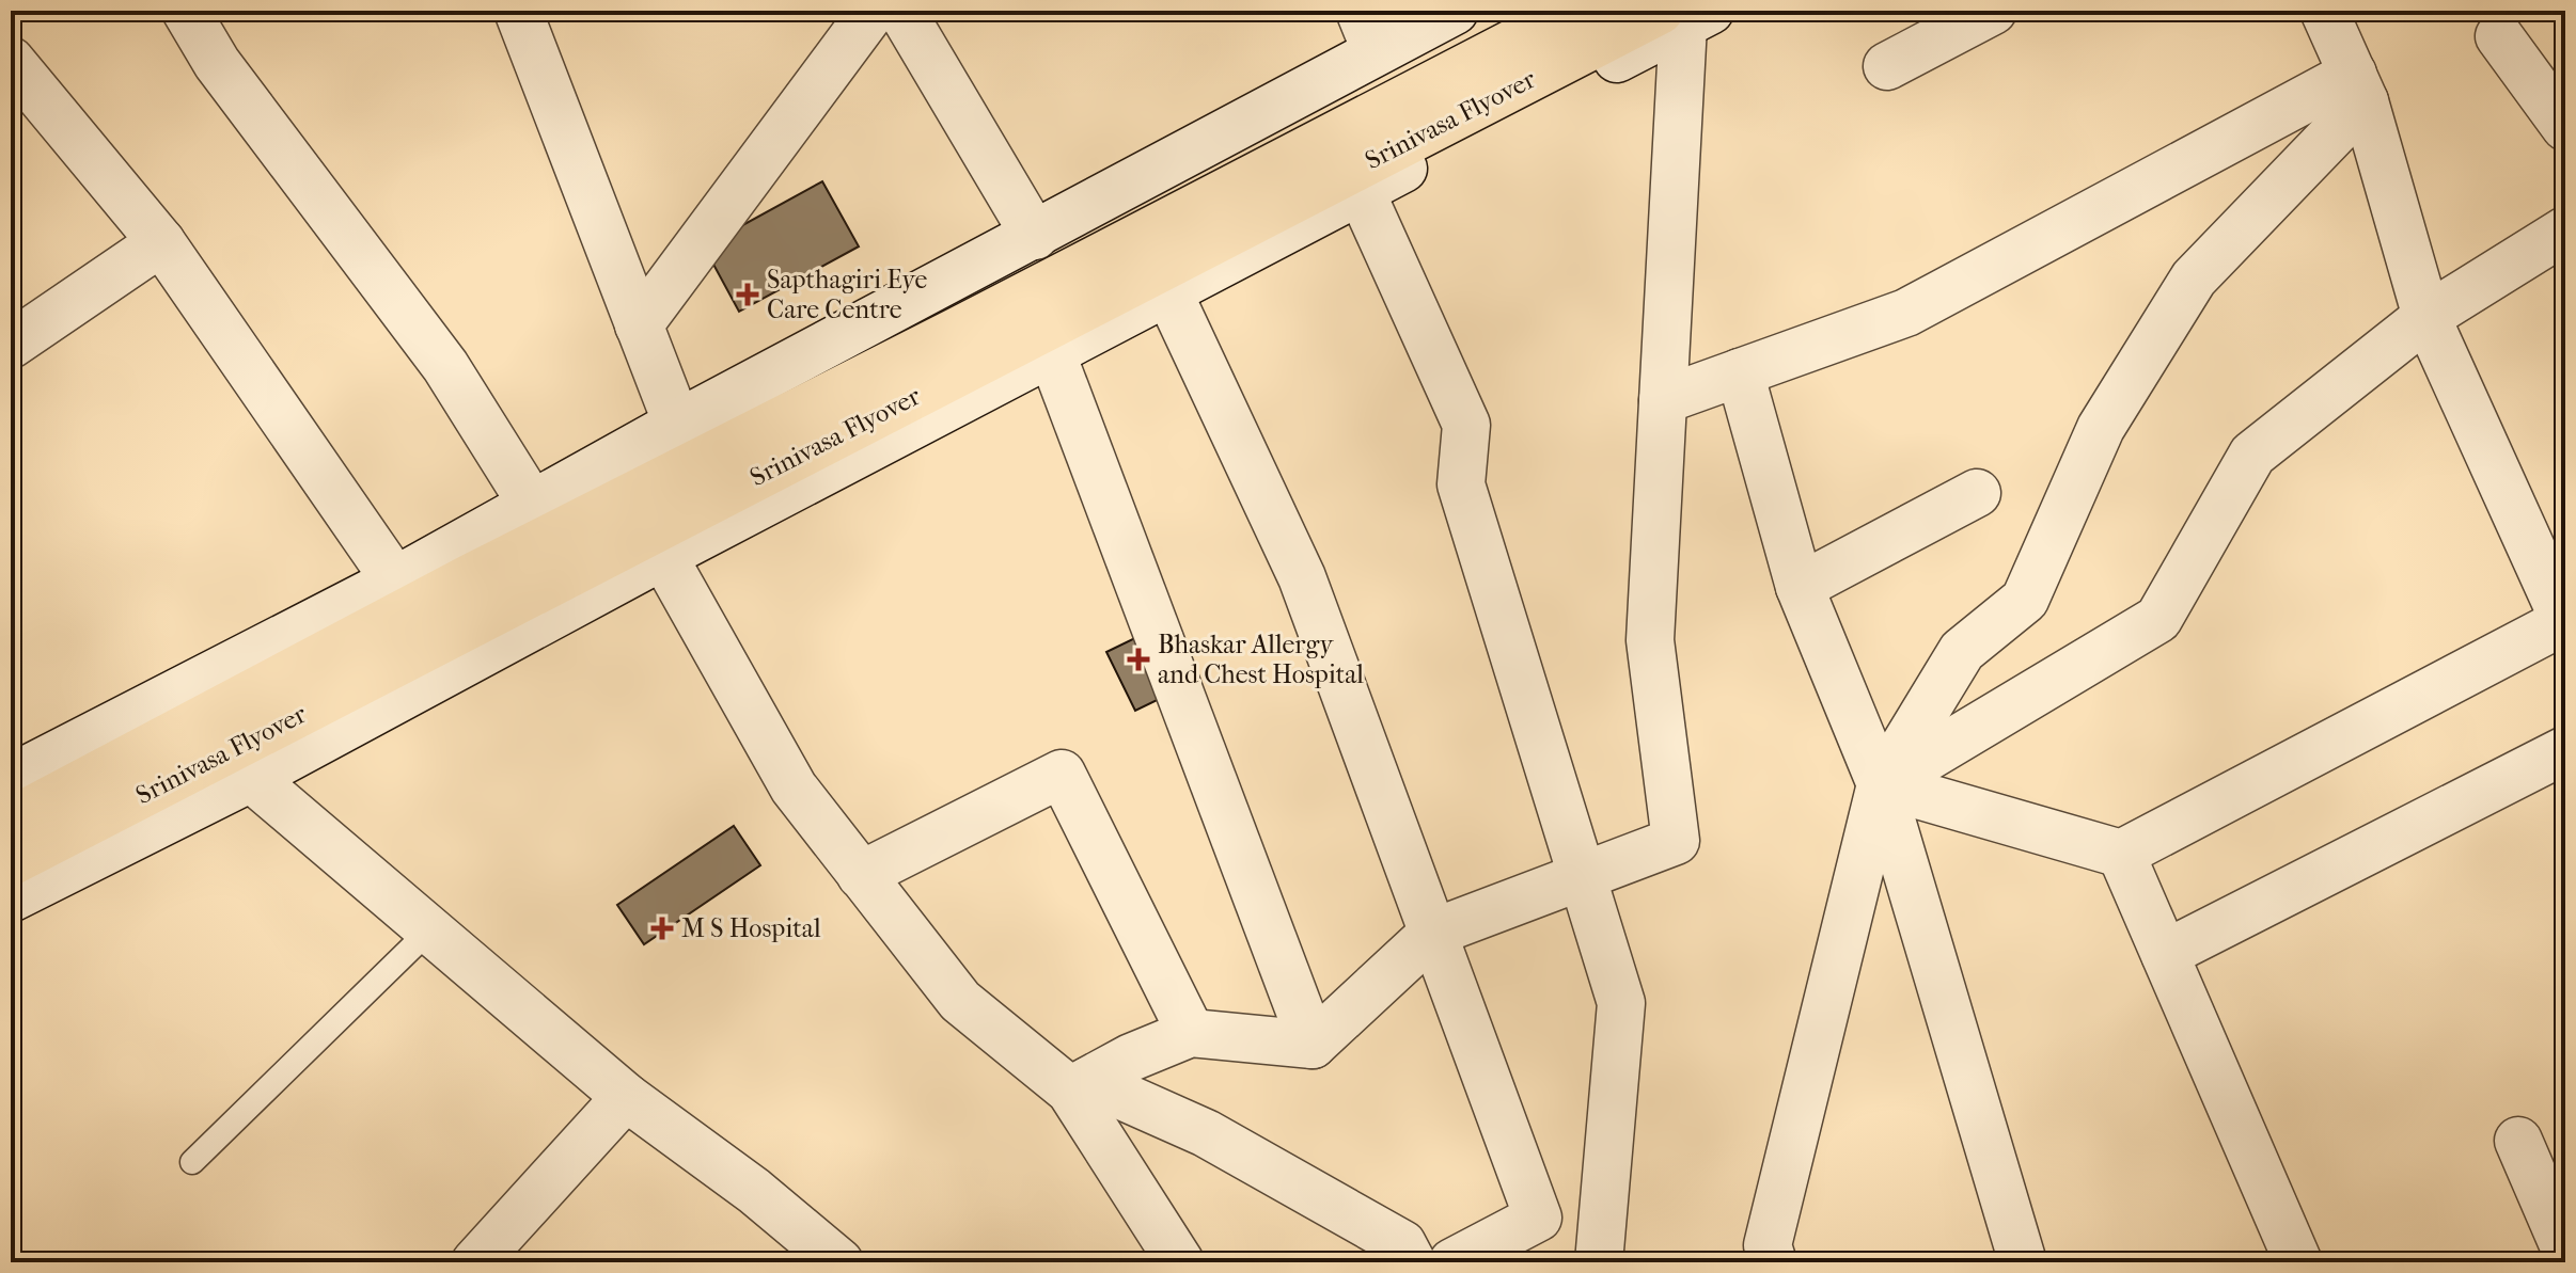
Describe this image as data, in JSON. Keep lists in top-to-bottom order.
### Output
{
  "streets": {
    "main road": ["Srinivasa Flyover"]
  },
  "places": {
    "health": ["Sapthagiri Eye Care Centre", "Bhaskar Allergy and Chest Hospital", "M S Hospital"]
  }
}
